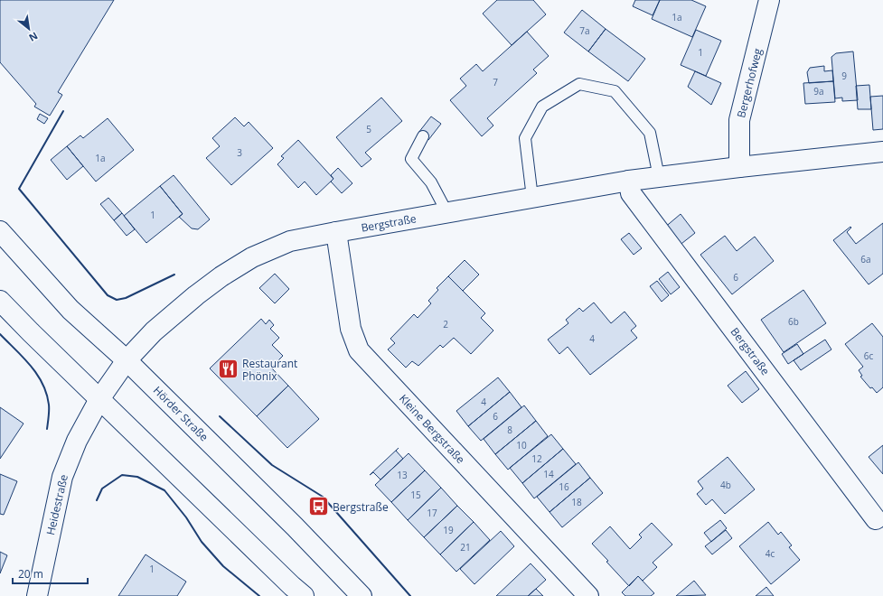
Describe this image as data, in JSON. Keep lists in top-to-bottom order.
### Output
{
  "streets": {
    "main road": [
      "Bergerhofweg",
      "Bergstraße",
      "Hörder Straße",
      "Kleine Bergstraße",
      "Heidestraße"
    ]
  },
  "crossings": [
    ["Bergerhofweg", "Bergstraße"],
    ["Bergstraße", "Hörder Straße"],
    ["Bergstraße", "Kleine Bergstraße"],
    ["Bergstraße", "Heidestraße"]
  ],
  "places": {
    "restaurant": ["Restaurant Phönix"],
    "bus stop": ["Bergstraße"]
  },
  "house_numbers": [
    "1a",
    "7a",
    "1",
    "9",
    "7",
    "9a",
    "5",
    "3",
    "1a",
    "1",
    "6a",
    "6",
    "6b",
    "2",
    "4",
    "6c",
    "4",
    "6",
    "8",
    "10",
    "12",
    "14",
    "13",
    "4b",
    "16",
    "15",
    "18",
    "17",
    "19",
    "21",
    "4c",
    "1"
  ],
  "scale_bar": "20 m",
  "north": "bottom right"
}
